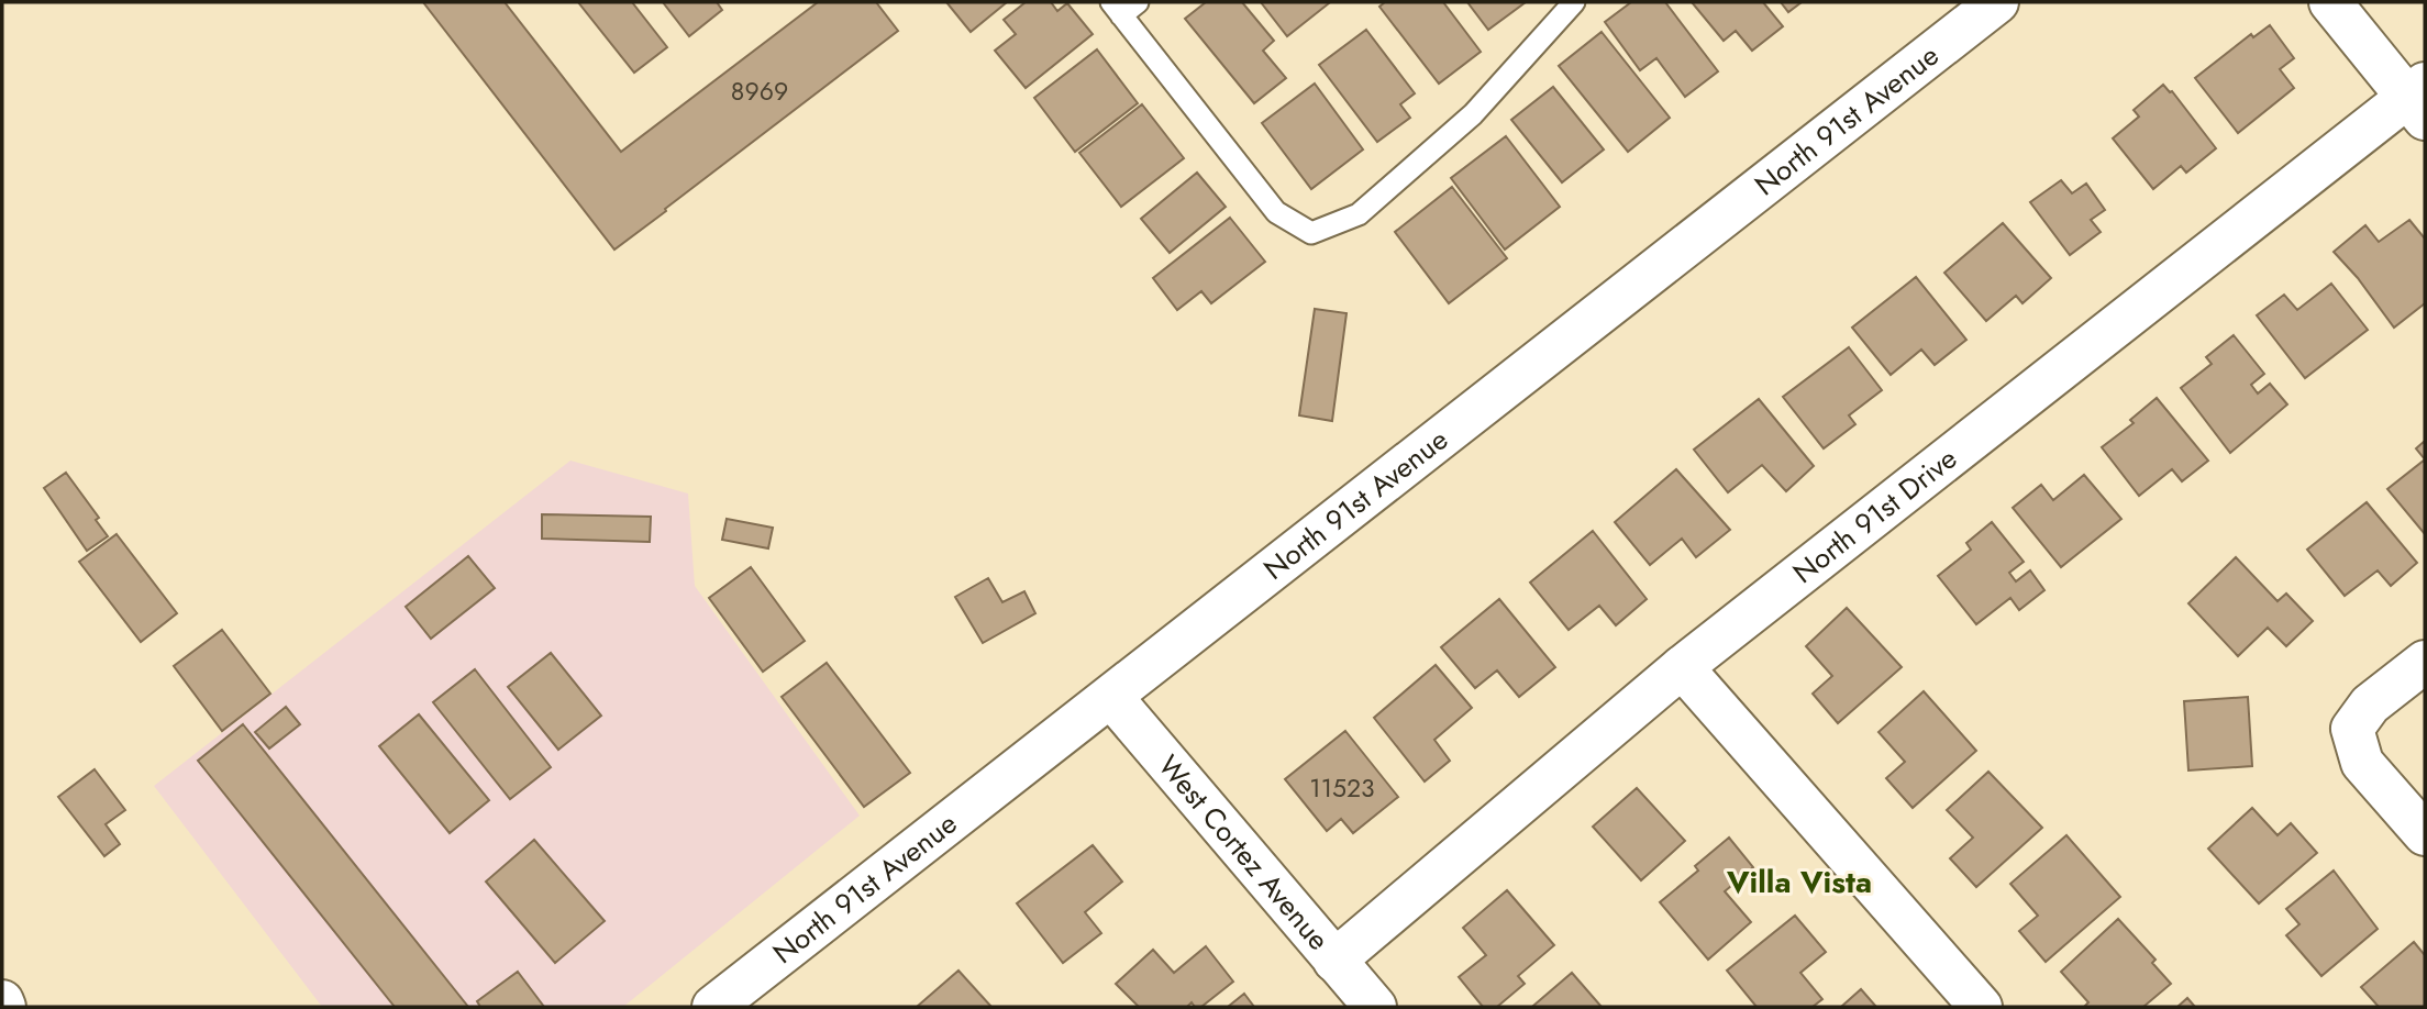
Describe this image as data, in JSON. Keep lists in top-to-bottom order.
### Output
{
  "streets": {
    "street": ["North 91st Avenue", "North 91st Drive", "West Cortez Avenue"]
  },
  "crossings": [
    ["North 91st Avenue", "West Cortez Avenue"],
    ["North 91st Drive", "West Cortez Avenue"]
  ],
  "districts": ["Villa Vista"],
  "house_numbers": ["8969", "11523"]
}
